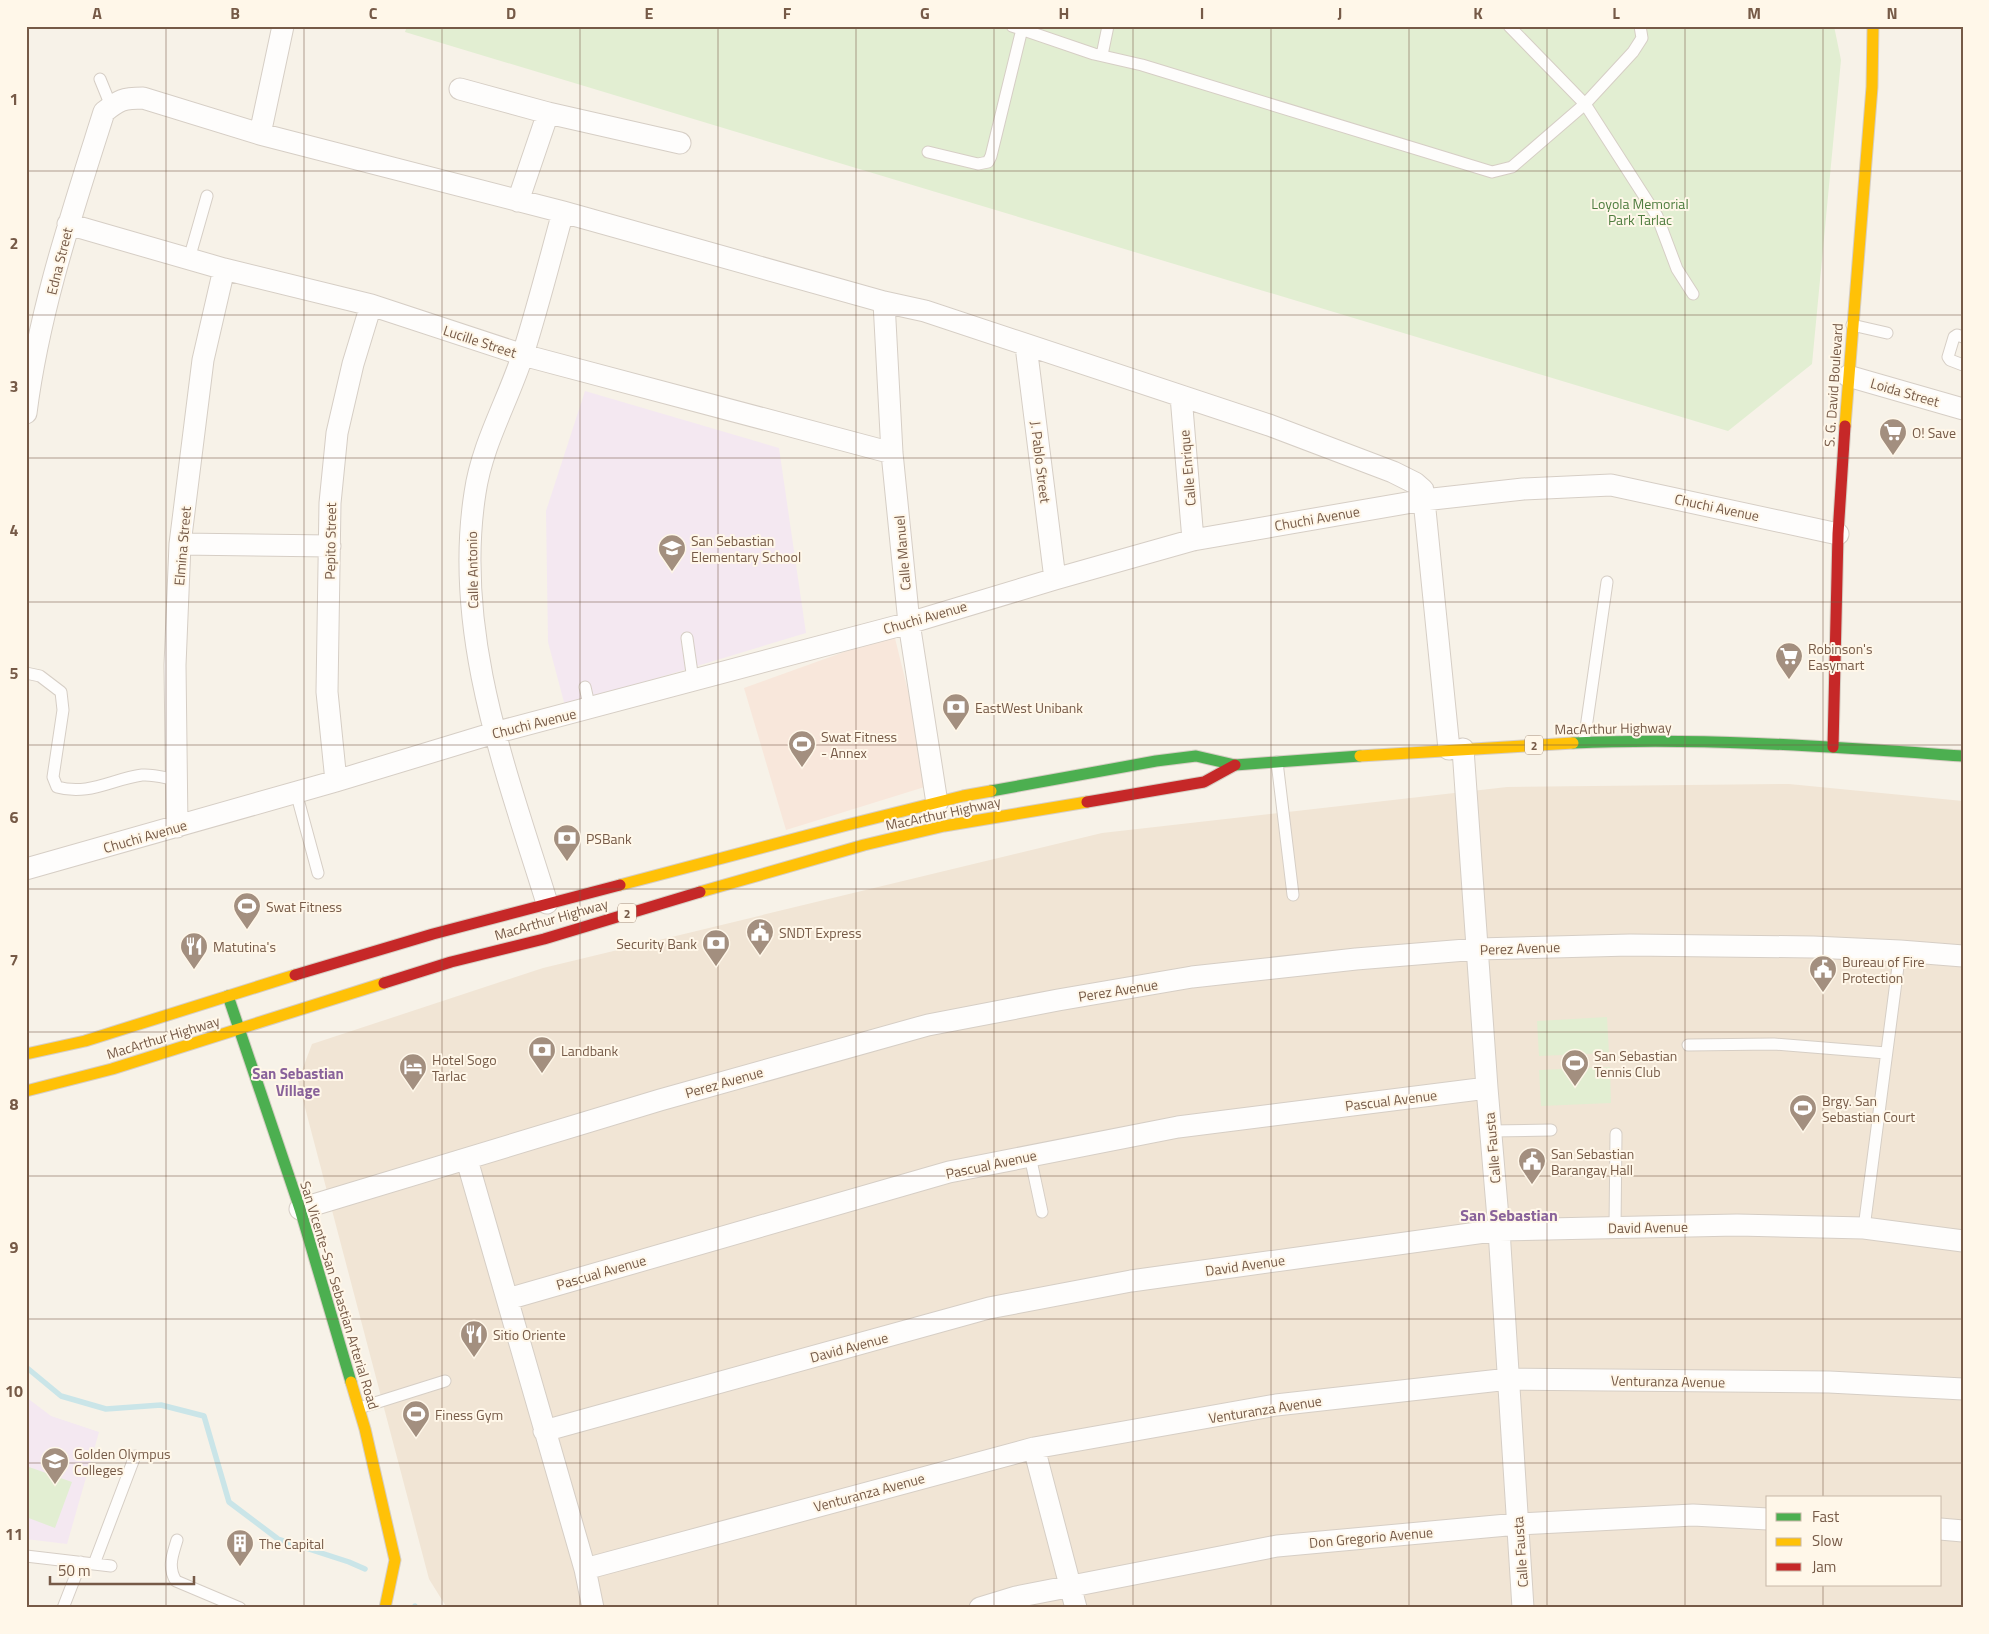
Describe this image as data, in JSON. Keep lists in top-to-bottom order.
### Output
{
  "streets": {
    "main road": [
      "S. G. David Boulevard",
      "MacArthur Highway",
      "2",
      "San Vicente-San Sebastian Arterial Road"
    ],
    "street": [
      "Edna Street",
      "Lucille Street",
      "Loida Street",
      "J. Pablo Street",
      "Calle Enrique",
      "Chuchi Avenue",
      "Pepito Street",
      "Elmina Street",
      "Calle Manuel",
      "Calle Antonio",
      "Perez Avenue",
      "Pascual Avenue",
      "Calle Fausta",
      "David Avenue",
      "Venturanza Avenue",
      "Don Gregorio Avenue"
    ]
  },
  "crossings": [
    ["Edna Street", "Lucille Street"],
    ["Lucille Street", "Pepito Street"],
    ["Lucille Street", "Elmina Street"],
    ["Lucille Street", "Calle Manuel"],
    ["Lucille Street", "Calle Antonio"],
    ["S. G. David Boulevard", "Loida Street"],
    ["S. G. David Boulevard", "Chuchi Avenue"],
    ["S. G. David Boulevard", "MacArthur Highway"],
    ["J. Pablo Street", "Chuchi Avenue"],
    ["Calle Enrique", "Chuchi Avenue"],
    ["Chuchi Avenue", "Pepito Street"],
    ["Chuchi Avenue", "Elmina Street"],
    ["Chuchi Avenue", "Calle Manuel"],
    ["Chuchi Avenue", "Calle Antonio"],
    ["Chuchi Avenue", "Calle Fausta"],
    ["Calle Manuel", "MacArthur Highway"],
    ["Calle Antonio", "MacArthur Highway"],
    ["MacArthur Highway", "Calle Fausta"],
    ["MacArthur Highway", "San Vicente-San Sebastian Arterial Road"],
    ["Perez Avenue", "Calle Fausta"],
    ["Perez Avenue", "San Vicente-San Sebastian Arterial Road"],
    ["Pascual Avenue", "Calle Fausta"],
    ["Calle Fausta", "David Avenue"],
    ["Calle Fausta", "Venturanza Avenue"],
    ["Calle Fausta", "Don Gregorio Avenue"]
  ],
  "districts": ["San Sebastian Village", "San Sebastian"],
  "parks": ["Loyola Memorial Park Tarlac"],
  "places": {
    "supermarket": ["O! Save", "Robinson's Easymart"],
    "school or university": ["San Sebastian Elementary School", "Golden Olympus Colleges"],
    "bank": [
      "EastWest Unibank",
      "PSBank",
      "Security Bank",
      "Landbank"
    ],
    "sports": [
      "Swat Fitness - Annex",
      "Swat Fitness",
      "San Sebastian Tennis Club",
      "Brgy. San Sebastian Court",
      "Finess Gym"
    ],
    "public building": ["SNDT Express", "Bureau of Fire Protection", "San Sebastian Barangay Hall"],
    "restaurant": ["Matutina's", "Sitio Oriente"],
    "hotel": ["Hotel Sogo Tarlac"],
    "building": ["The Capital"]
  },
  "legend": ["Fast", "Slow", "Jam"],
  "scale_bar": "50 m",
  "grid": {
    "columns": [
      "A",
      "B",
      "C",
      "D",
      "E",
      "F",
      "G",
      "H",
      "I",
      "J",
      "K",
      "L",
      "M",
      "N"
    ],
    "rows": [
      "1",
      "2",
      "3",
      "4",
      "5",
      "6",
      "7",
      "8",
      "9",
      "10",
      "11"
    ]
  }
}
